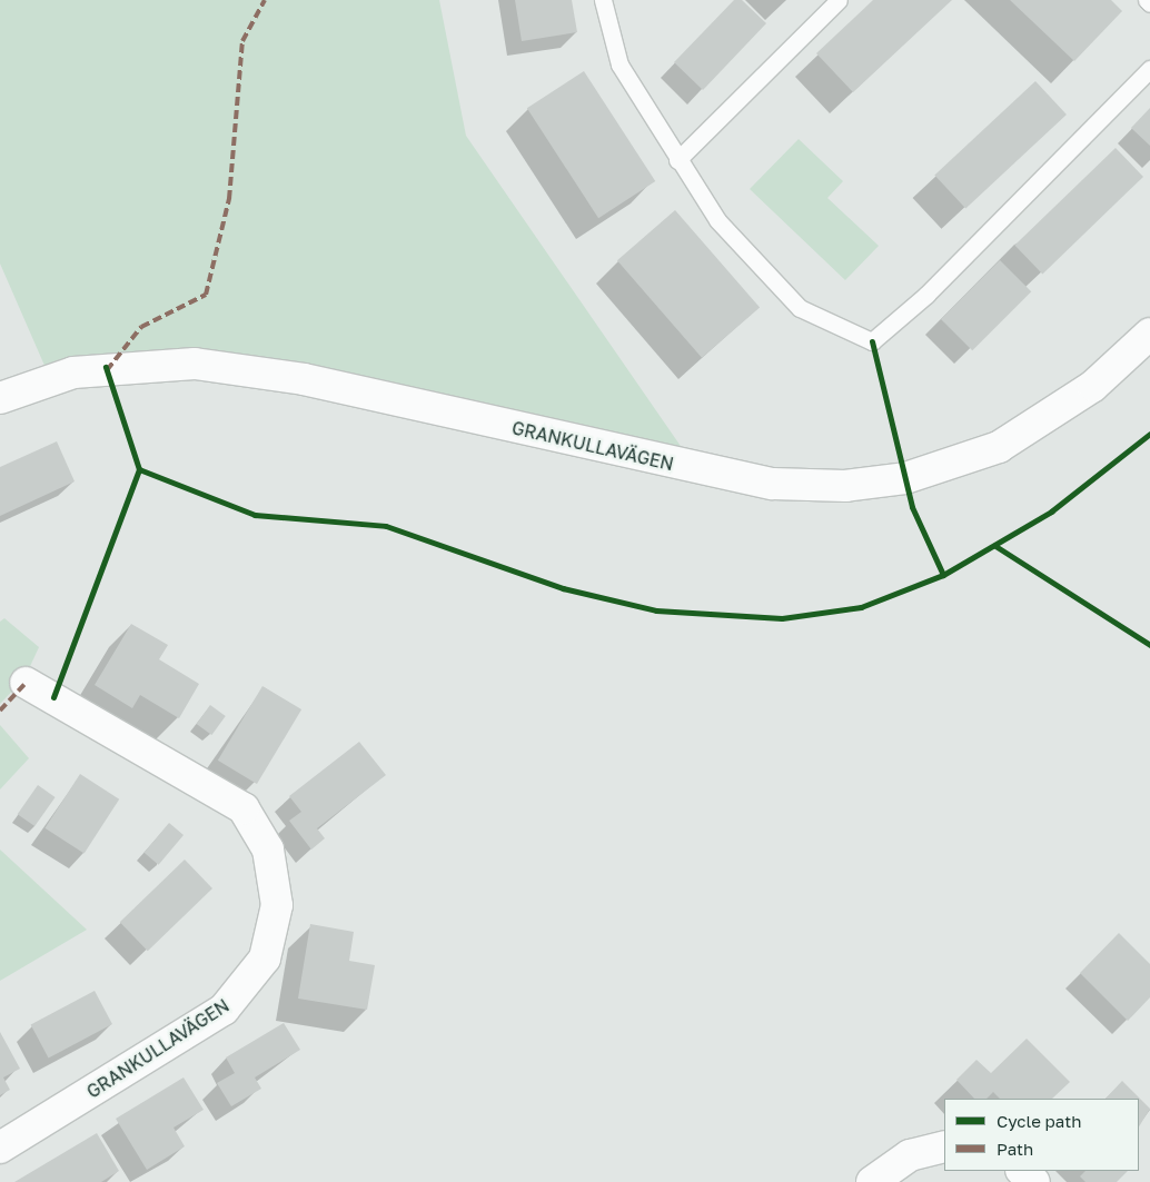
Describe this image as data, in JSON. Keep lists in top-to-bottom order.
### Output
{
  "streets": {
    "street": ["GRANKULLAVÄGEN"]
  },
  "legend": ["Cycle path", "Path"]
}
